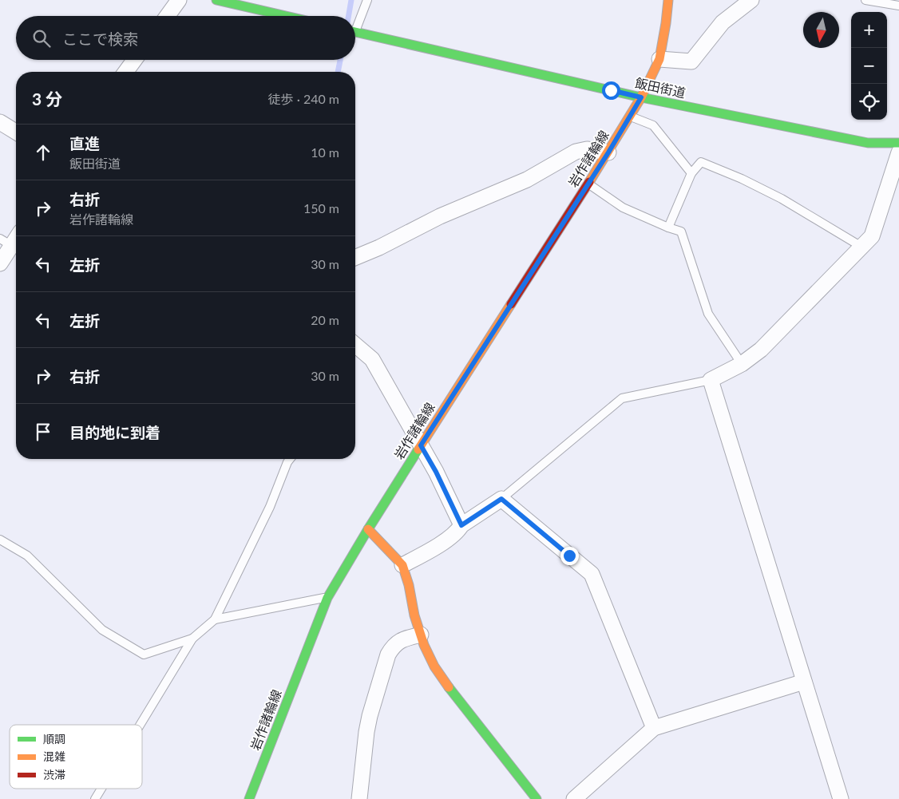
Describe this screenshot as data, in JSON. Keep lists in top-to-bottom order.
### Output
{
  "streets": {
    "main road": ["飯田街道", "岩作諸輪線"]
  },
  "crossings": [
    ["飯田街道", "岩作諸輪線"]
  ],
  "legend": ["順調", "混雑", "渋滞"],
  "north": "bottom",
  "page": {
    "map_buttons": ["+", "−"],
    "search": "ここで検索",
    "heading": ["3 分", "徒歩 · 240 m"],
    "list": [
      ["直進", "飯田街道", "10 m"],
      ["右折", "岩作諸輪線", "150 m"],
      ["左折", "30 m"],
      ["左折", "20 m"],
      ["右折", "30 m"],
      "目的地に到着"
    ]
  }
}
